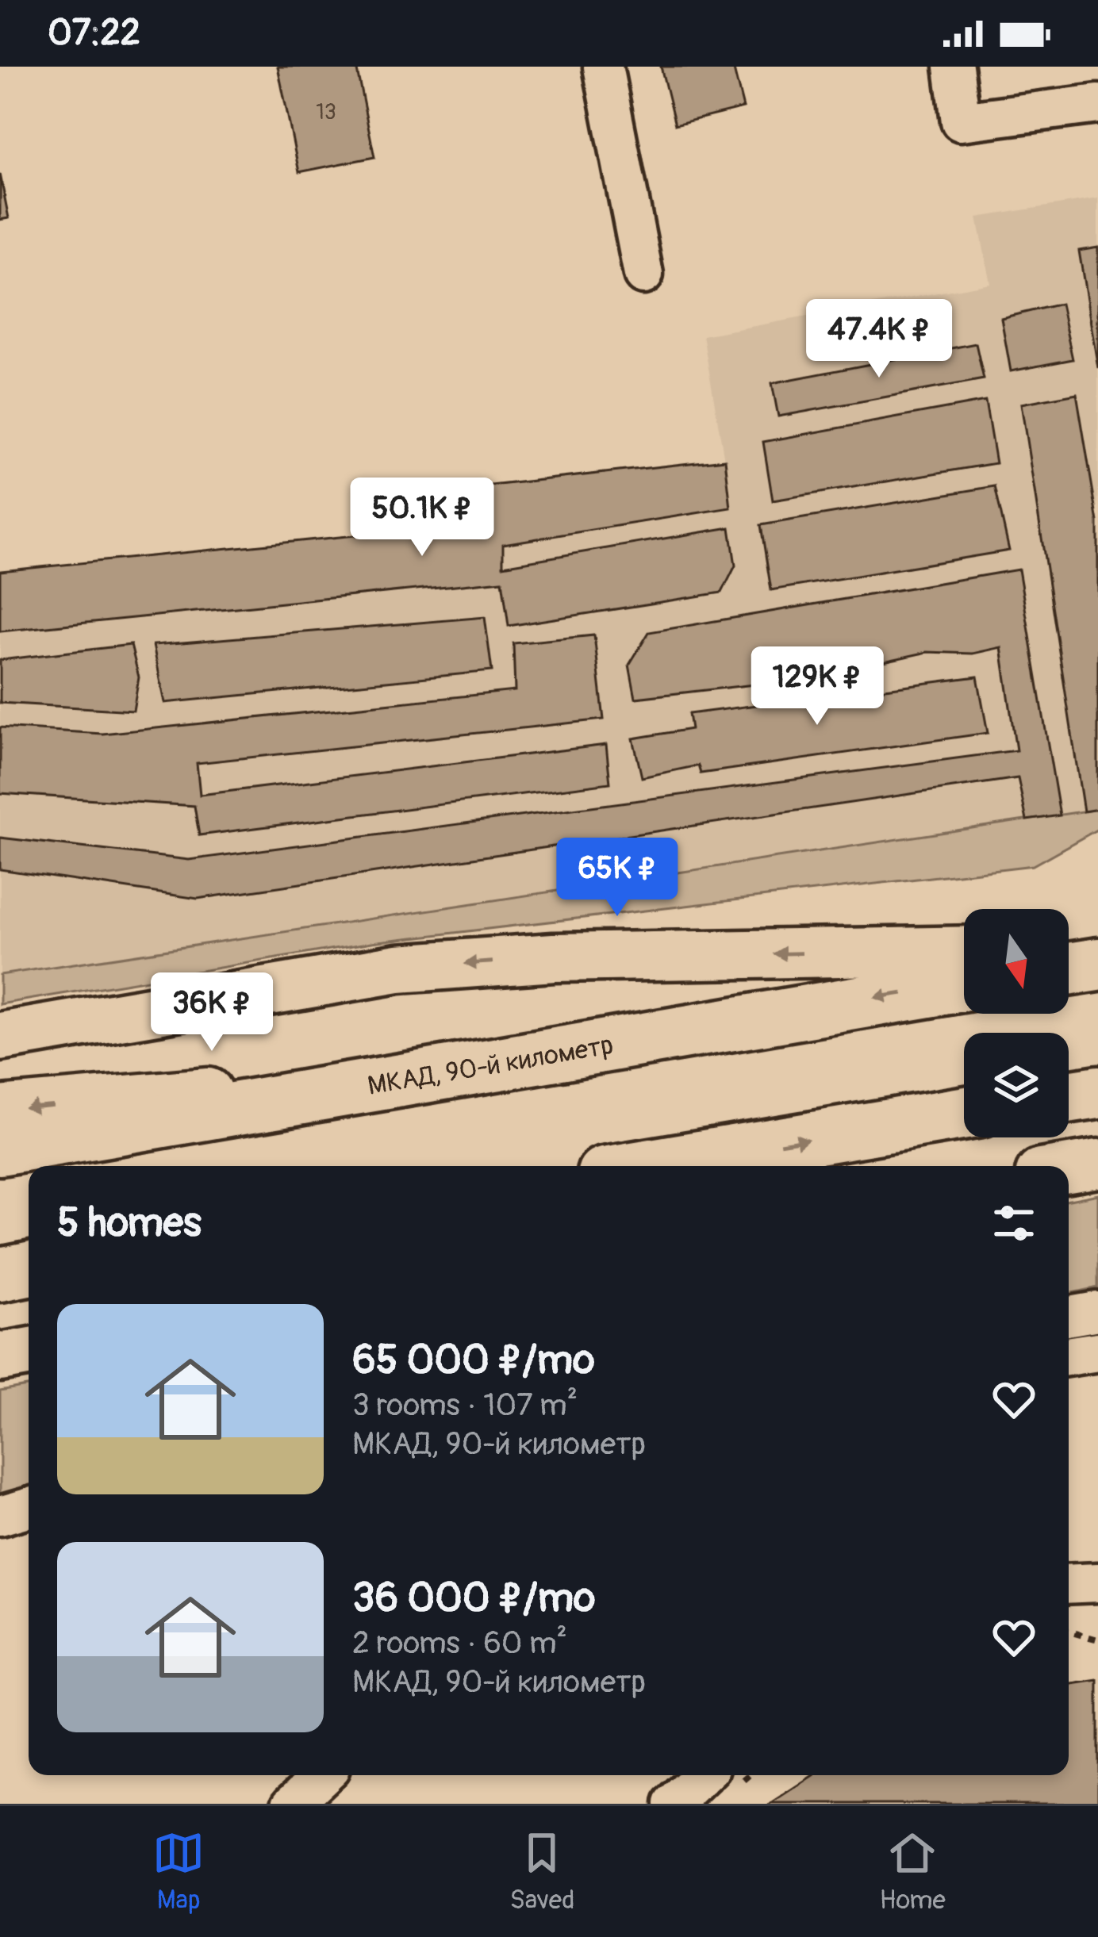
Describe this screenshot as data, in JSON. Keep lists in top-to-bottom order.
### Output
{
  "streets": {
    "highway": ["МКАД, 90-й километр"]
  },
  "house_numbers": ["13"],
  "north": "bottom",
  "page": {
    "status": "07:22",
    "price": [
      "47.4K ₽",
      "50.1K ₽",
      "129K ₽",
      "65K ₽",
      "36K ₽"
    ],
    "heading": "5 homes",
    "list": [
      {
        "name": "65 000 ₽/mo",
        "note": "3 rooms · 107 m² · МКАД, 90-й километр"
      },
      {
        "name": "36 000 ₽/mo",
        "note": "2 rooms · 60 m² · МКАД, 90-й километр"
      }
    ],
    "tabs": ["Map", "Saved", "Home"]
  }
}
